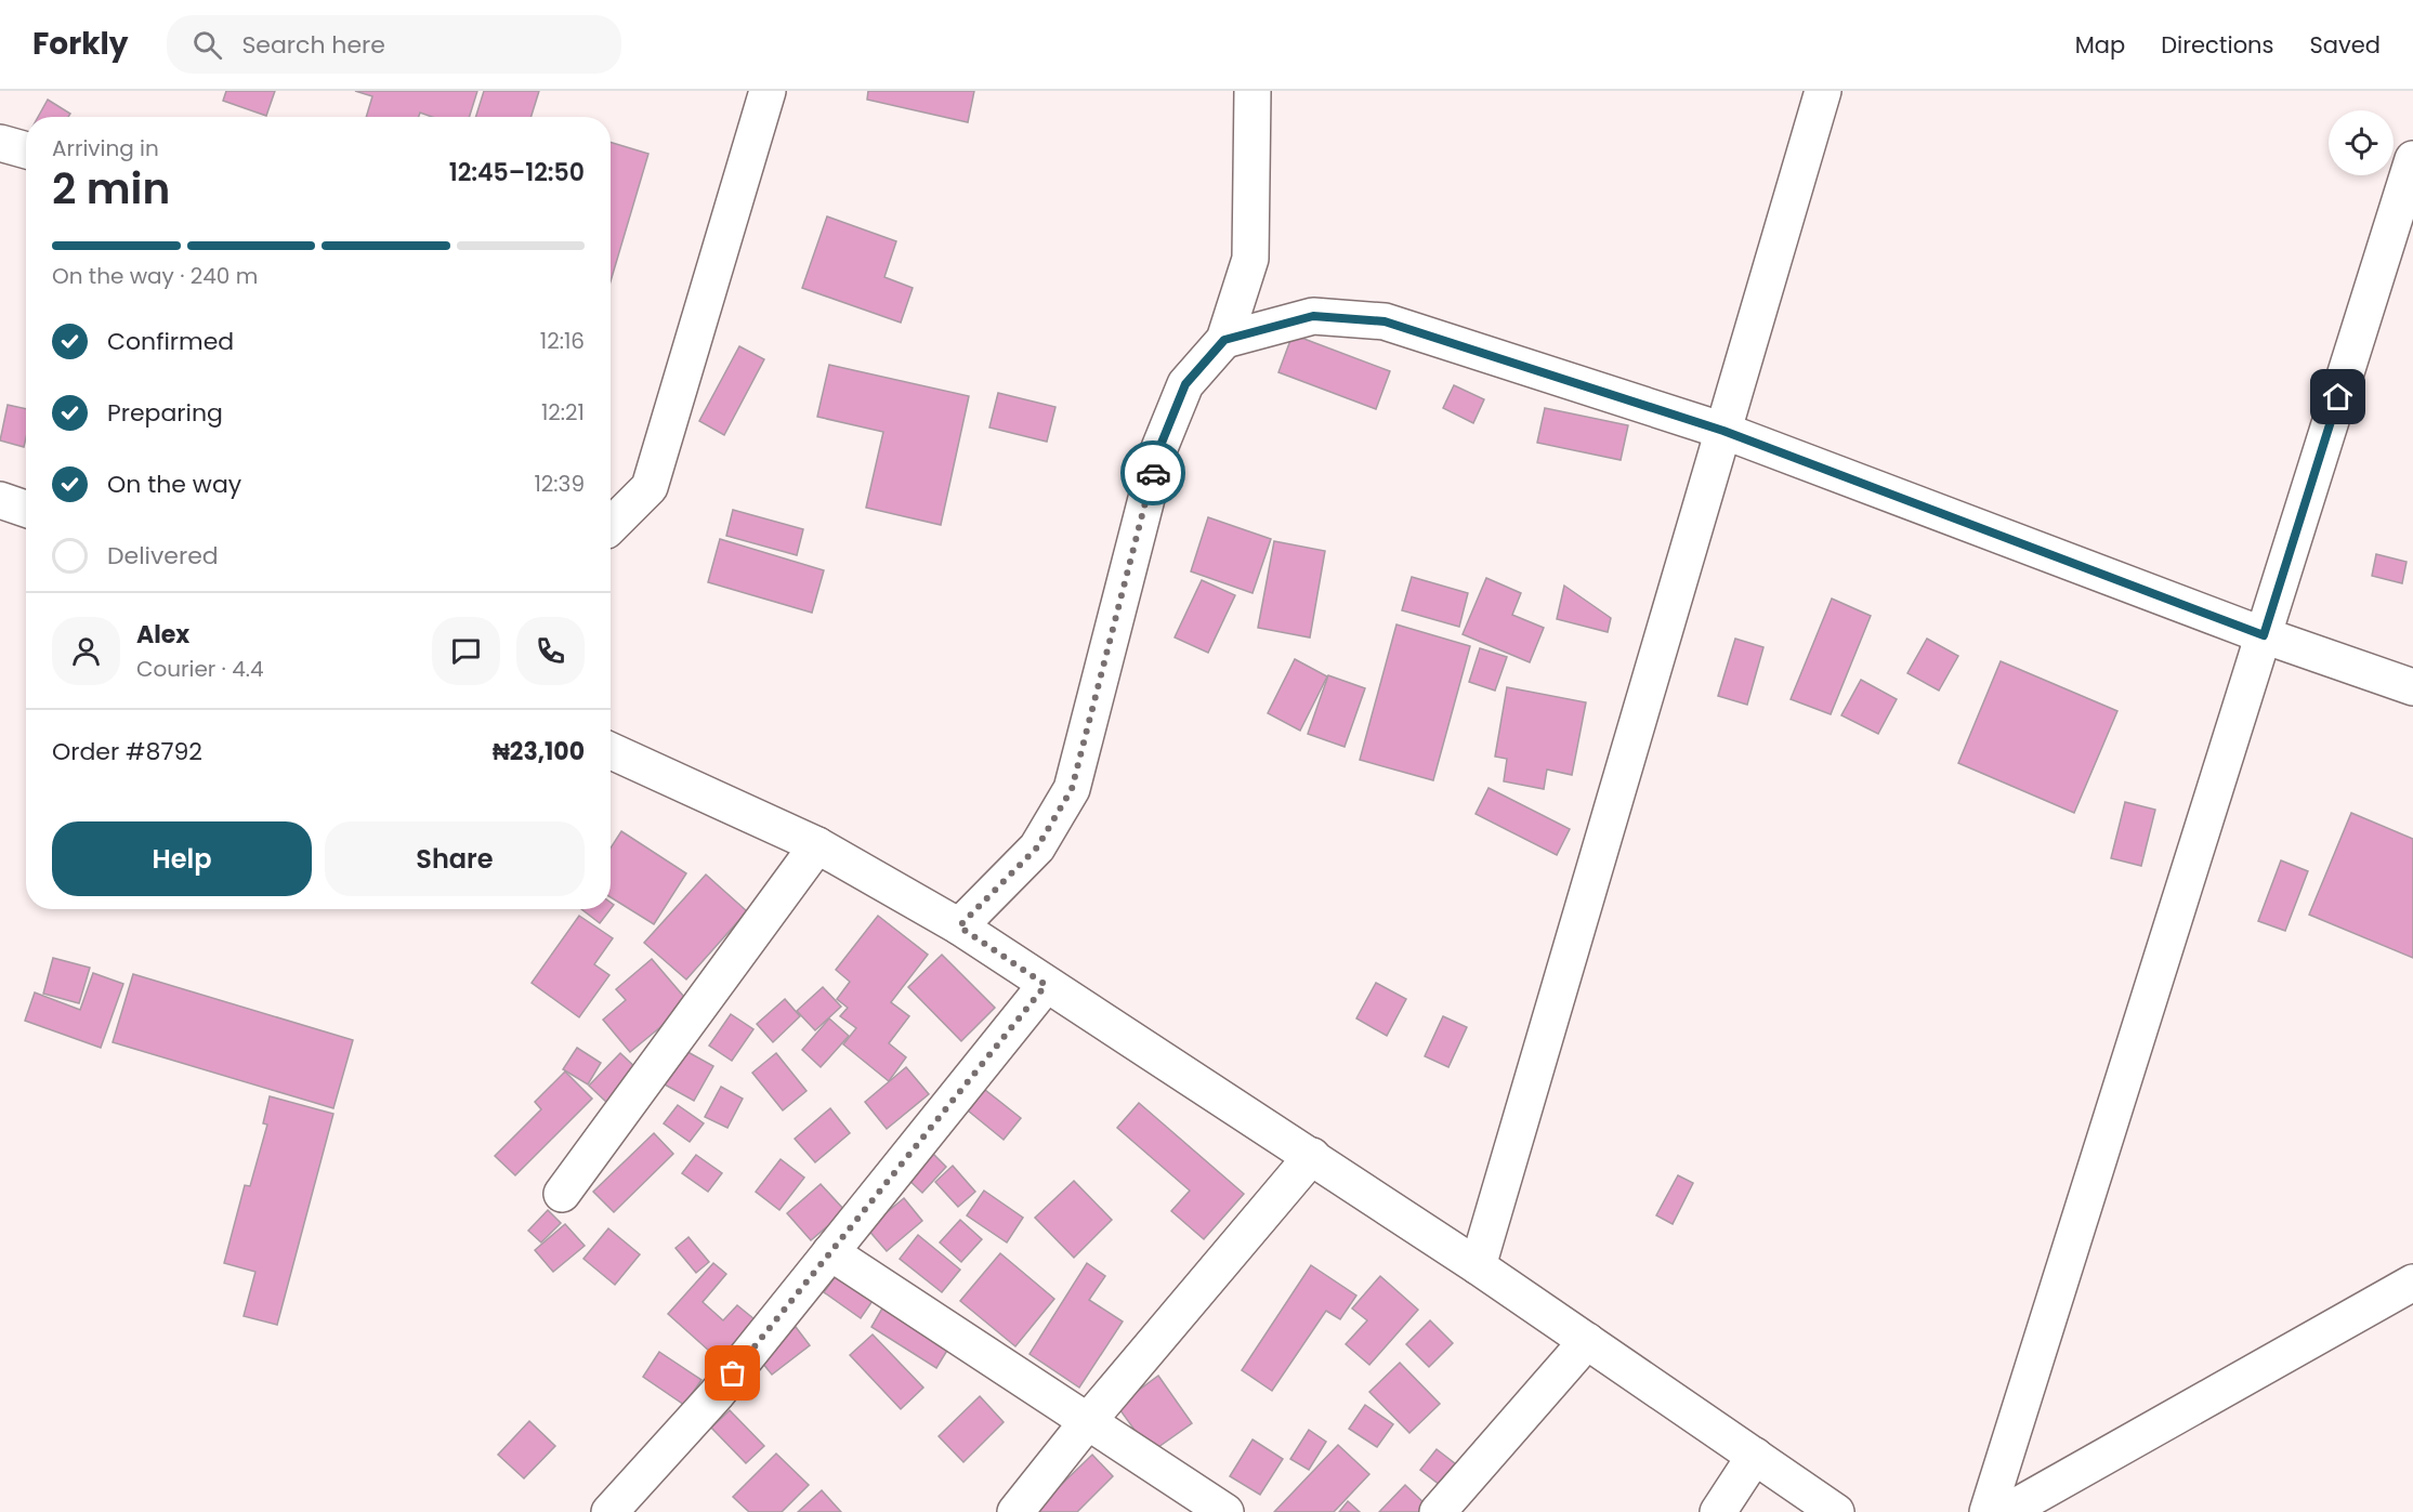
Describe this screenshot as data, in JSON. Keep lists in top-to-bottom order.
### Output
{
  "page": {
    "header": "Forkly",
    "search": "Search here",
    "nav": ["Map", "Directions", "Saved"],
    "heading": ["2 min", "Arriving in", "12:45–12:50"],
    "panel": [
      "Alex",
      "Courier · 4.4",
      "Order #8792",
      "₦23,100"
    ],
    "bar": "On the way · 240 m",
    "list": [
      ["Confirmed", "12:16"],
      ["Preparing", "12:21"],
      ["On the way", "12:39"],
      "Delivered"
    ],
    "buttons": ["Help", "Share"]
  }
}
